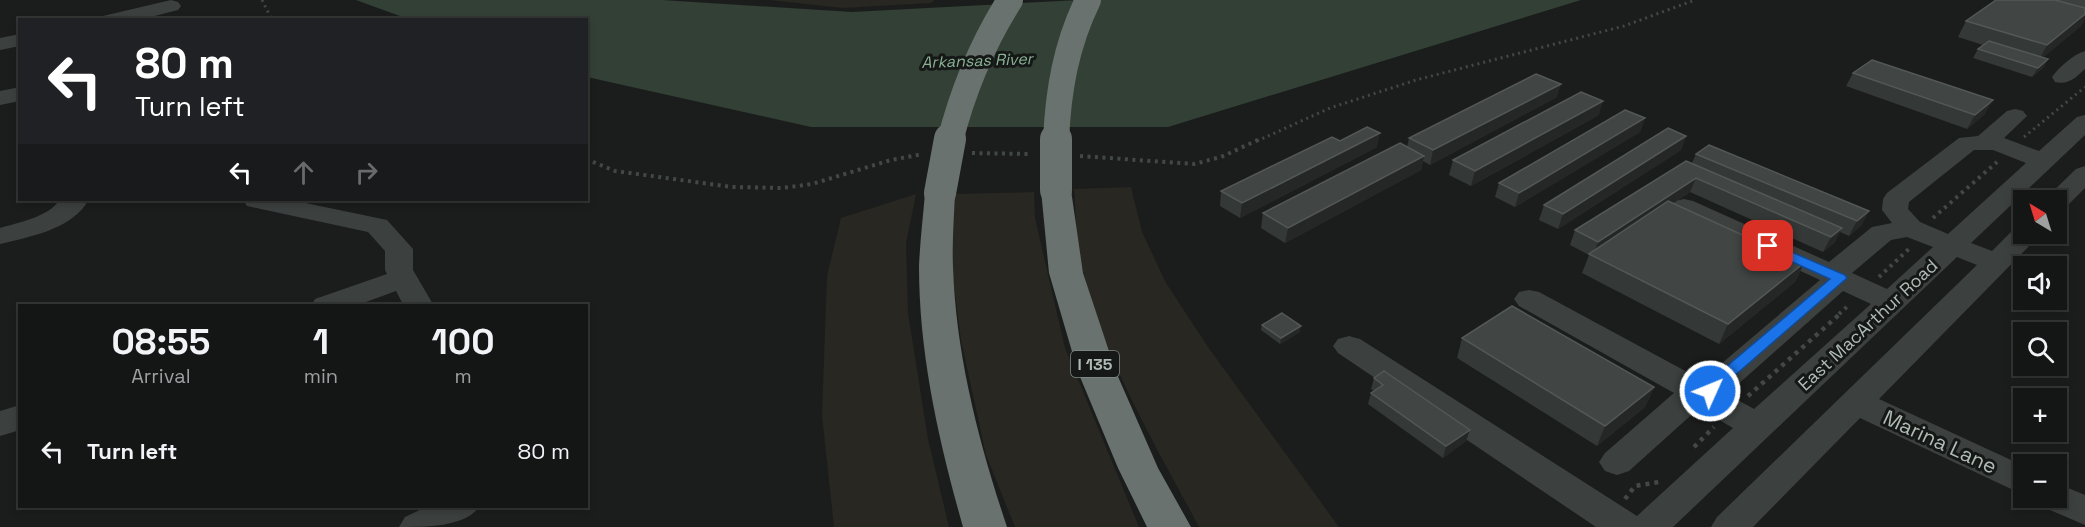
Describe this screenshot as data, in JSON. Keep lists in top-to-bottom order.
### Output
{
  "streets": {
    "highway": ["I 135"],
    "street": ["East MacArthur Road", "Marina Lane"]
  },
  "water": ["Arkansas River"],
  "north": "top left",
  "page": {
    "turn": ["80 m", "Turn left"],
    "map_buttons": ["+", "−"],
    "eta": [
      "08:55",
      "Arrival",
      "1",
      "min",
      "100",
      "m"
    ],
    "list": [
      {
        "name": "Turn left",
        "value": "80 m"
      }
    ]
  }
}
